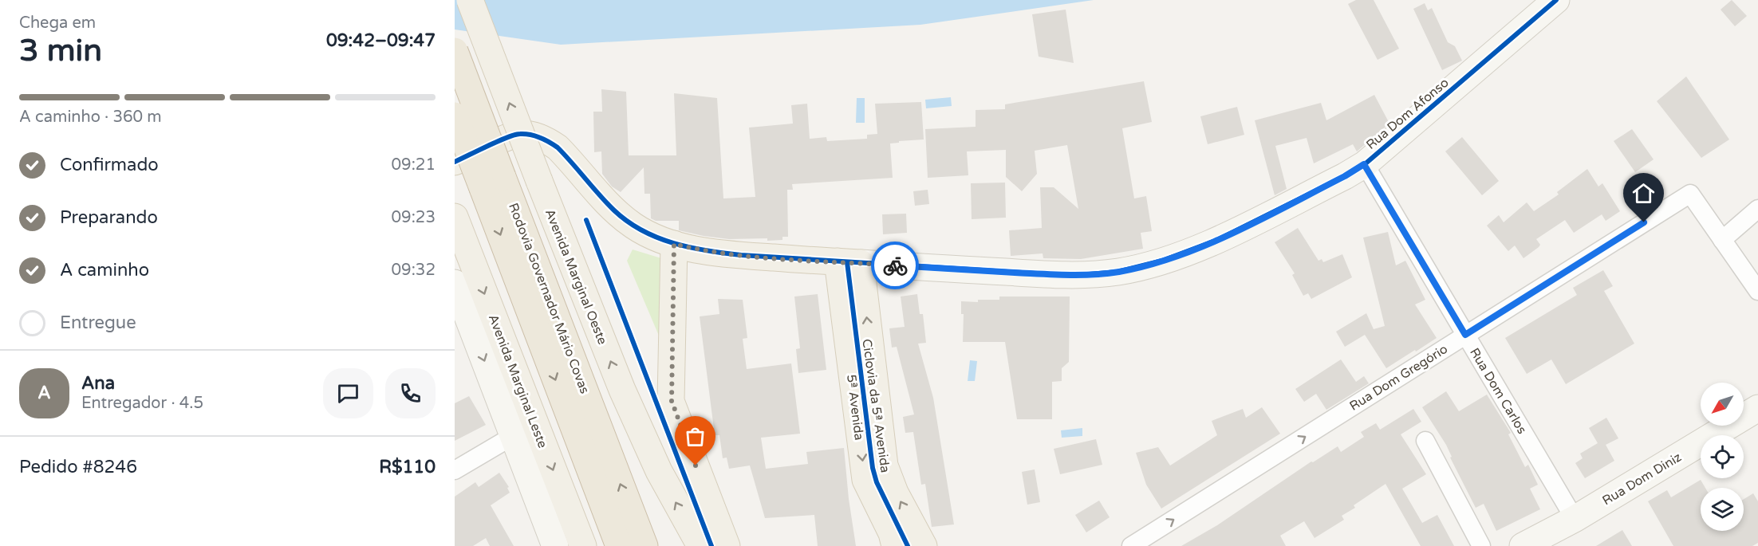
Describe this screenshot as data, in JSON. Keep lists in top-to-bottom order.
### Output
{
  "streets": {
    "highway": ["Rodovia Governador Mário Covas"],
    "main road": [
      "Rua Dom Afonso",
      "Avenida Marginal Oeste",
      "Avenida Marginal Leste",
      "5ª Avenida",
      "Rua Dom Diniz"
    ],
    "street": ["Rua Dom Gregório", "Rua Dom Carlos"],
    "cycle path": ["Ciclovia da 5ª Avenida"]
  },
  "crossings": [
    ["Rua Dom Afonso", "Rua Dom Carlos"],
    ["Rua Dom Afonso", "5ª Avenida"],
    ["Rua Dom Gregório", "Rua Dom Carlos"],
    ["Rua Dom Carlos", "Rua Dom Diniz"]
  ],
  "one_way": ["Rua Dom Gregório"],
  "north": "bottom left",
  "page": {
    "heading": ["3 min", "Chega em", "09:42–09:47"],
    "panel": [
      "Ana",
      "Entregador · 4.5",
      "Pedido #8246",
      "R$110"
    ],
    "bar": "A caminho · 360 m",
    "list": [
      ["Confirmado", "09:21"],
      ["Preparando", "09:23"],
      ["A caminho", "09:32"],
      "Entregue"
    ],
    "round": "A"
  }
}
